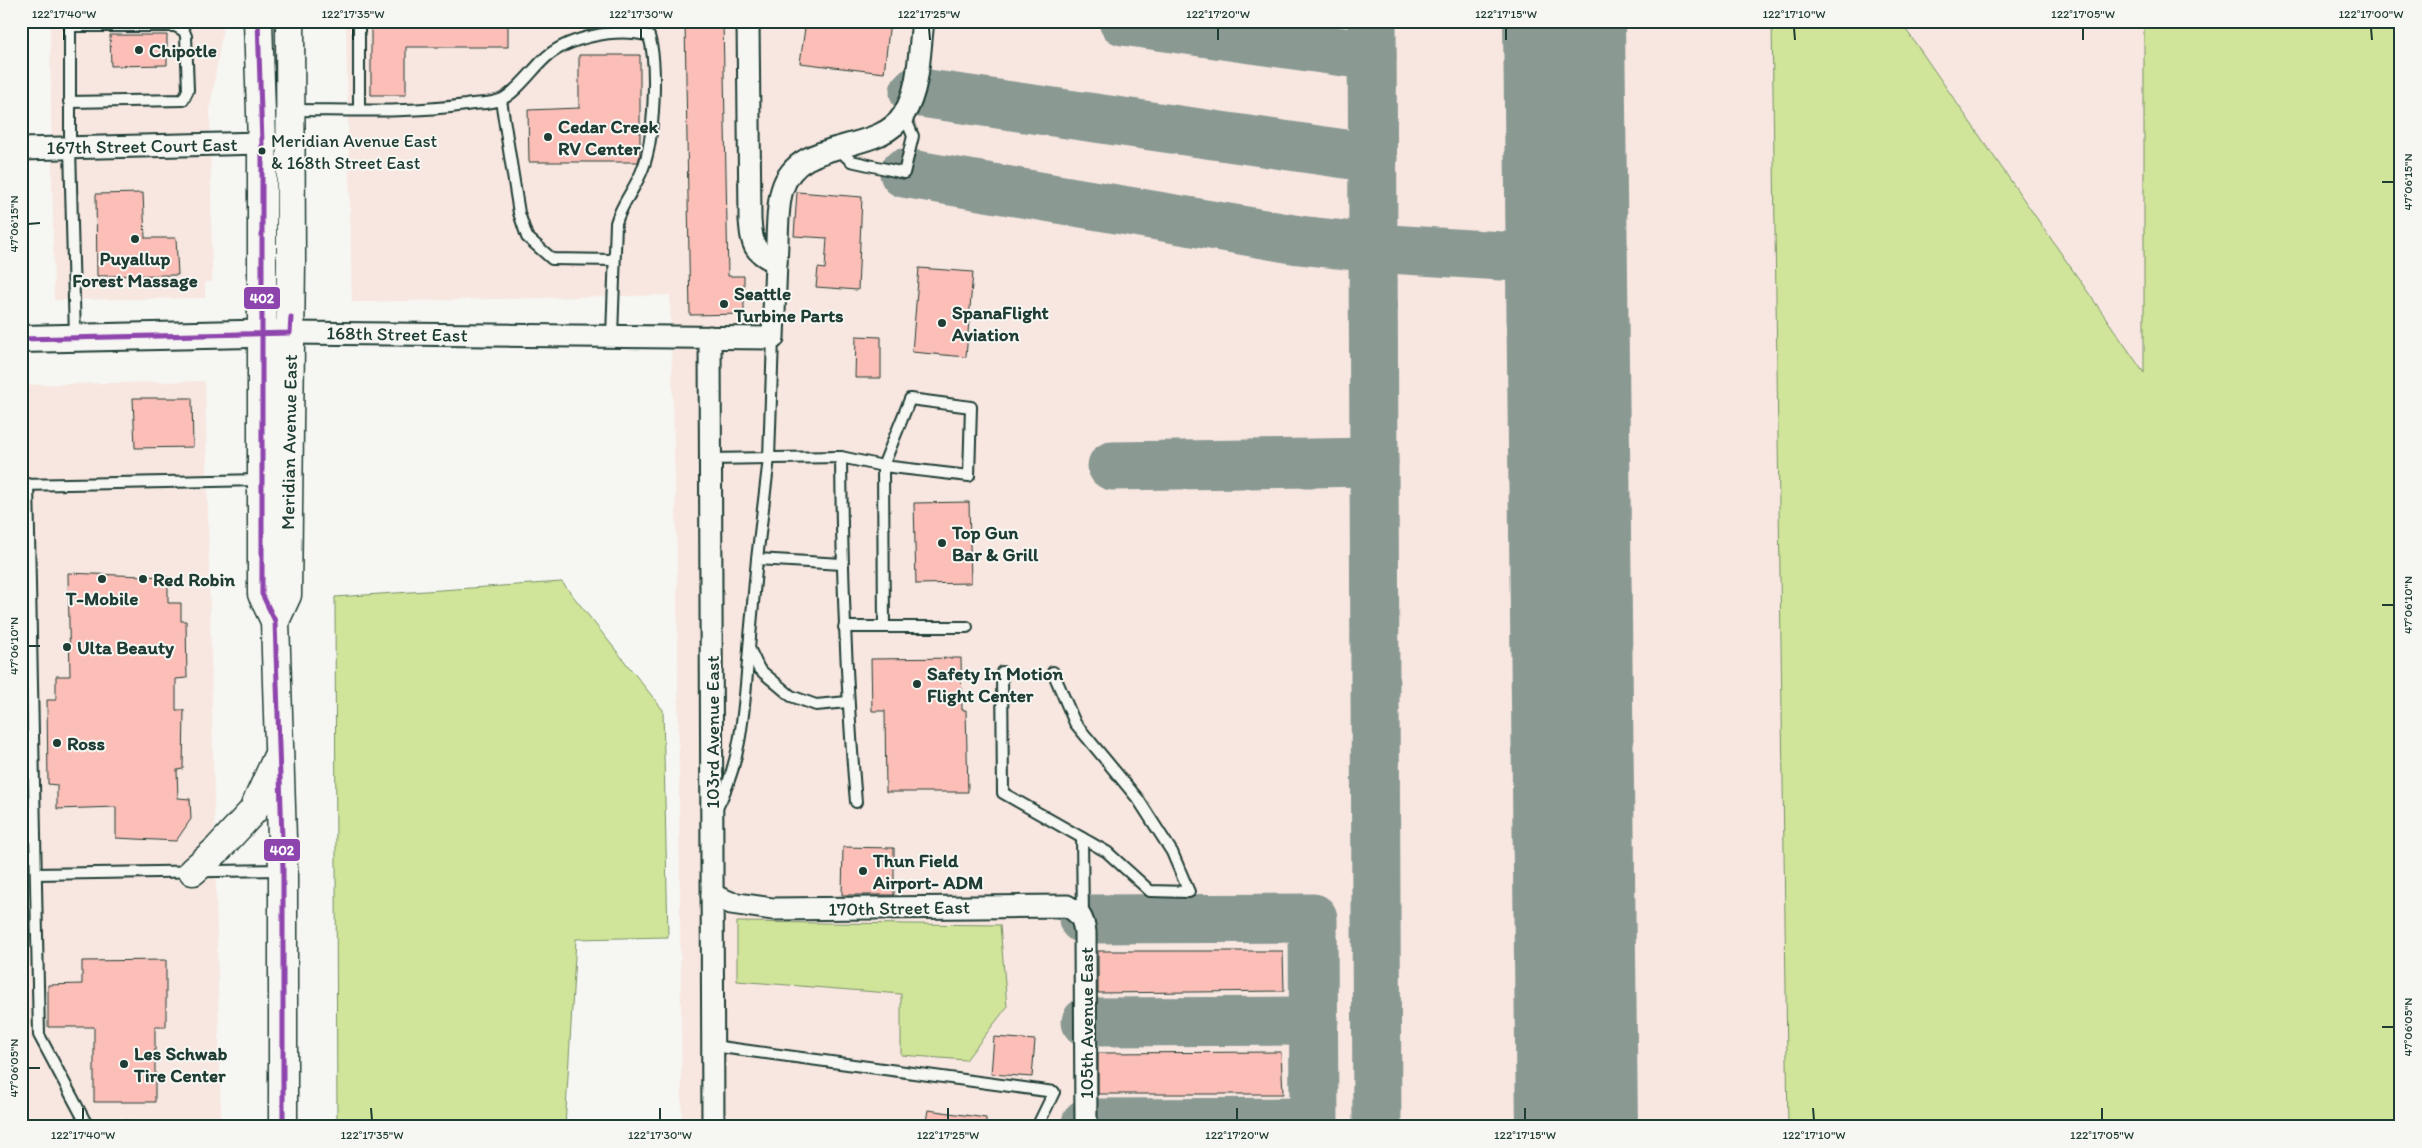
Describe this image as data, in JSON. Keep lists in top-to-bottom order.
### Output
{
  "streets": {
    "main road": ["Meridian Avenue East"],
    "street": [
      "167th Street Court East",
      "168th Street East",
      "103rd Avenue East",
      "170th Street East",
      "105th Avenue East"
    ]
  },
  "crossings": [
    ["167th Street Court East", "Meridian Avenue East"],
    ["168th Street East", "Meridian Avenue East"],
    ["168th Street East", "103rd Avenue East"],
    ["103rd Avenue East", "170th Street East"],
    ["170th Street East", "105th Avenue East"]
  ],
  "places": [
    "Chipotle",
    "Cedar Creek RV Center",
    "Meridian Avenue East & 168th Street East",
    "Puyallup Forest Massage",
    "Seattle Turbine Parts",
    "SpanaFlight Aviation",
    "Top Gun Bar & Grill",
    "T-Mobile",
    "Red Robin",
    "Ulta Beauty",
    "Safety In Motion Flight Center",
    "Ross",
    "Thun Field Airport- ADM",
    "Les Schwab Tire Center"
  ],
  "lines": ["transit line 402"],
  "coordinates": [
    "122°17'40\"W",
    "122°17'35\"W",
    "122°17'30\"W",
    "122°17'25\"W",
    "122°17'20\"W",
    "122°17'15\"W",
    "122°17'10\"W",
    "122°17'05\"W",
    "122°17'00\"W",
    "47°06'15\"N",
    "47°06'10\"N",
    "47°06'05\"N"
  ]
}
